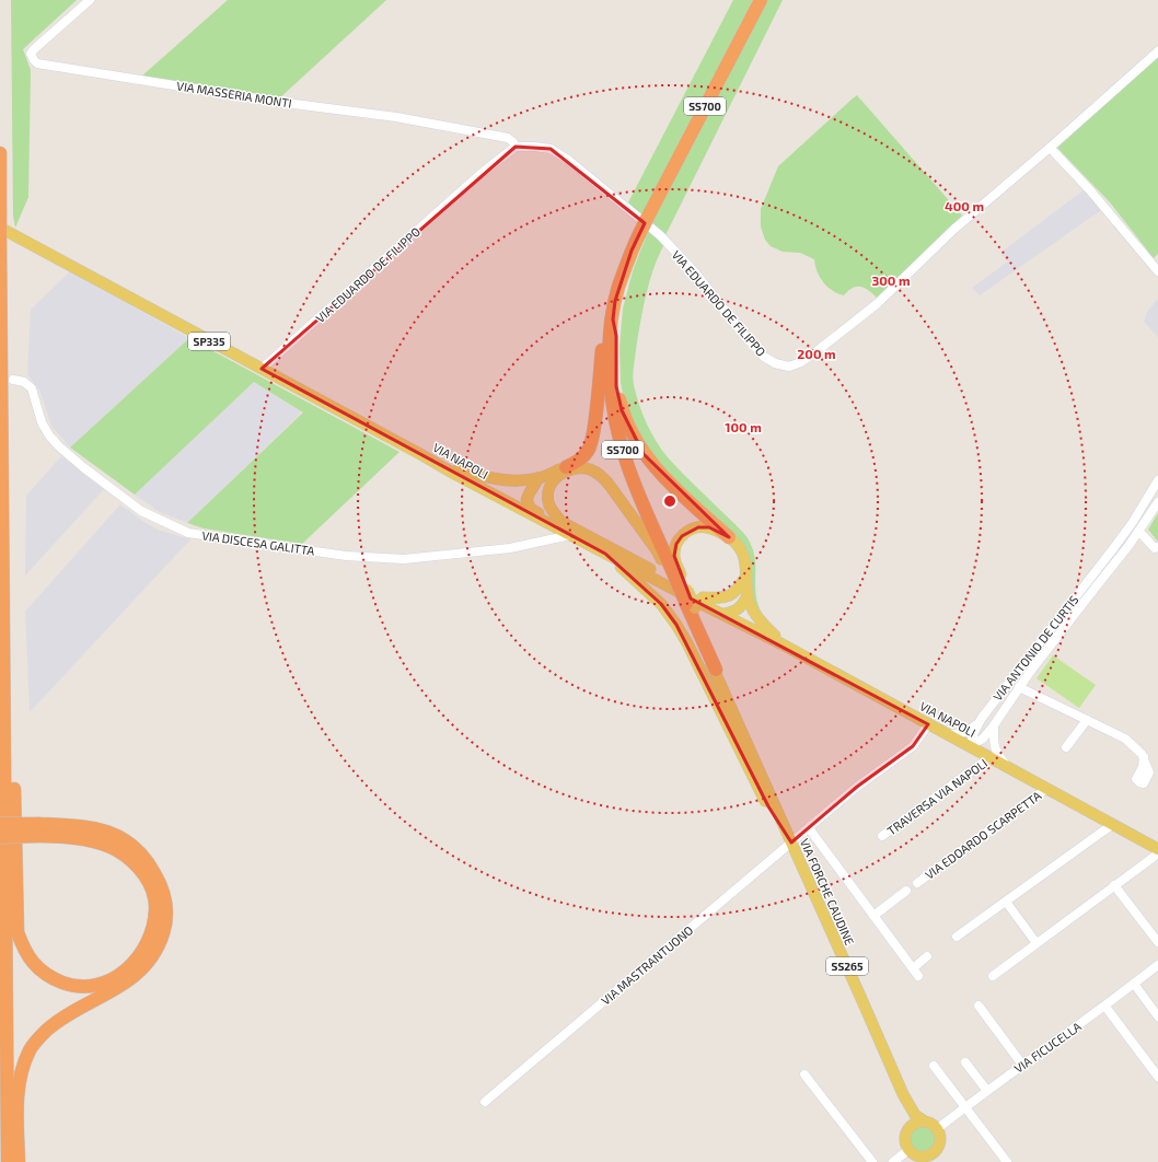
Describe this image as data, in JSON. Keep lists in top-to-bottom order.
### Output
{
  "streets": {
    "highway": ["SS700"],
    "main road": [
      "SP335",
      "VIA NAPOLI",
      "VIA FORCHE CAUDINE",
      "SS265"
    ],
    "street": [
      "VIA MASSERIA MONTI",
      "VIA EDUARDO DE FILIPPO",
      "VIA DISCESA GALITTA",
      "VIA ANTONIO DE CURTIS",
      "TRAVERSA VIA NAPOLI",
      "VIA EDOARDO SCARPETTA",
      "VIA MASTRANTUONO",
      "VIA FICUCELLA"
    ]
  },
  "crossings": [
    ["VIA MASSERIA MONTI", "VIA EDUARDO DE FILIPPO"],
    ["SS700", "VIA FORCHE CAUDINE"],
    ["VIA EDUARDO DE FILIPPO", "SP335"],
    ["SP335", "VIA NAPOLI"],
    ["VIA NAPOLI", "VIA DISCESA GALITTA"],
    ["VIA NAPOLI", "VIA ANTONIO DE CURTIS"],
    ["VIA NAPOLI", "TRAVERSA VIA NAPOLI"],
    ["VIA NAPOLI", "VIA EDOARDO SCARPETTA"],
    ["VIA NAPOLI", "VIA MASTRANTUONO"],
    ["VIA FORCHE CAUDINE", "VIA MASTRANTUONO"],
    ["VIA FORCHE CAUDINE", "SS265"],
    ["VIA FORCHE CAUDINE", "VIA FICUCELLA"],
    ["SS265", "VIA FICUCELLA"]
  ],
  "rings": [
    "400 m",
    "300 m",
    "200 m",
    "100 m"
  ]
}
